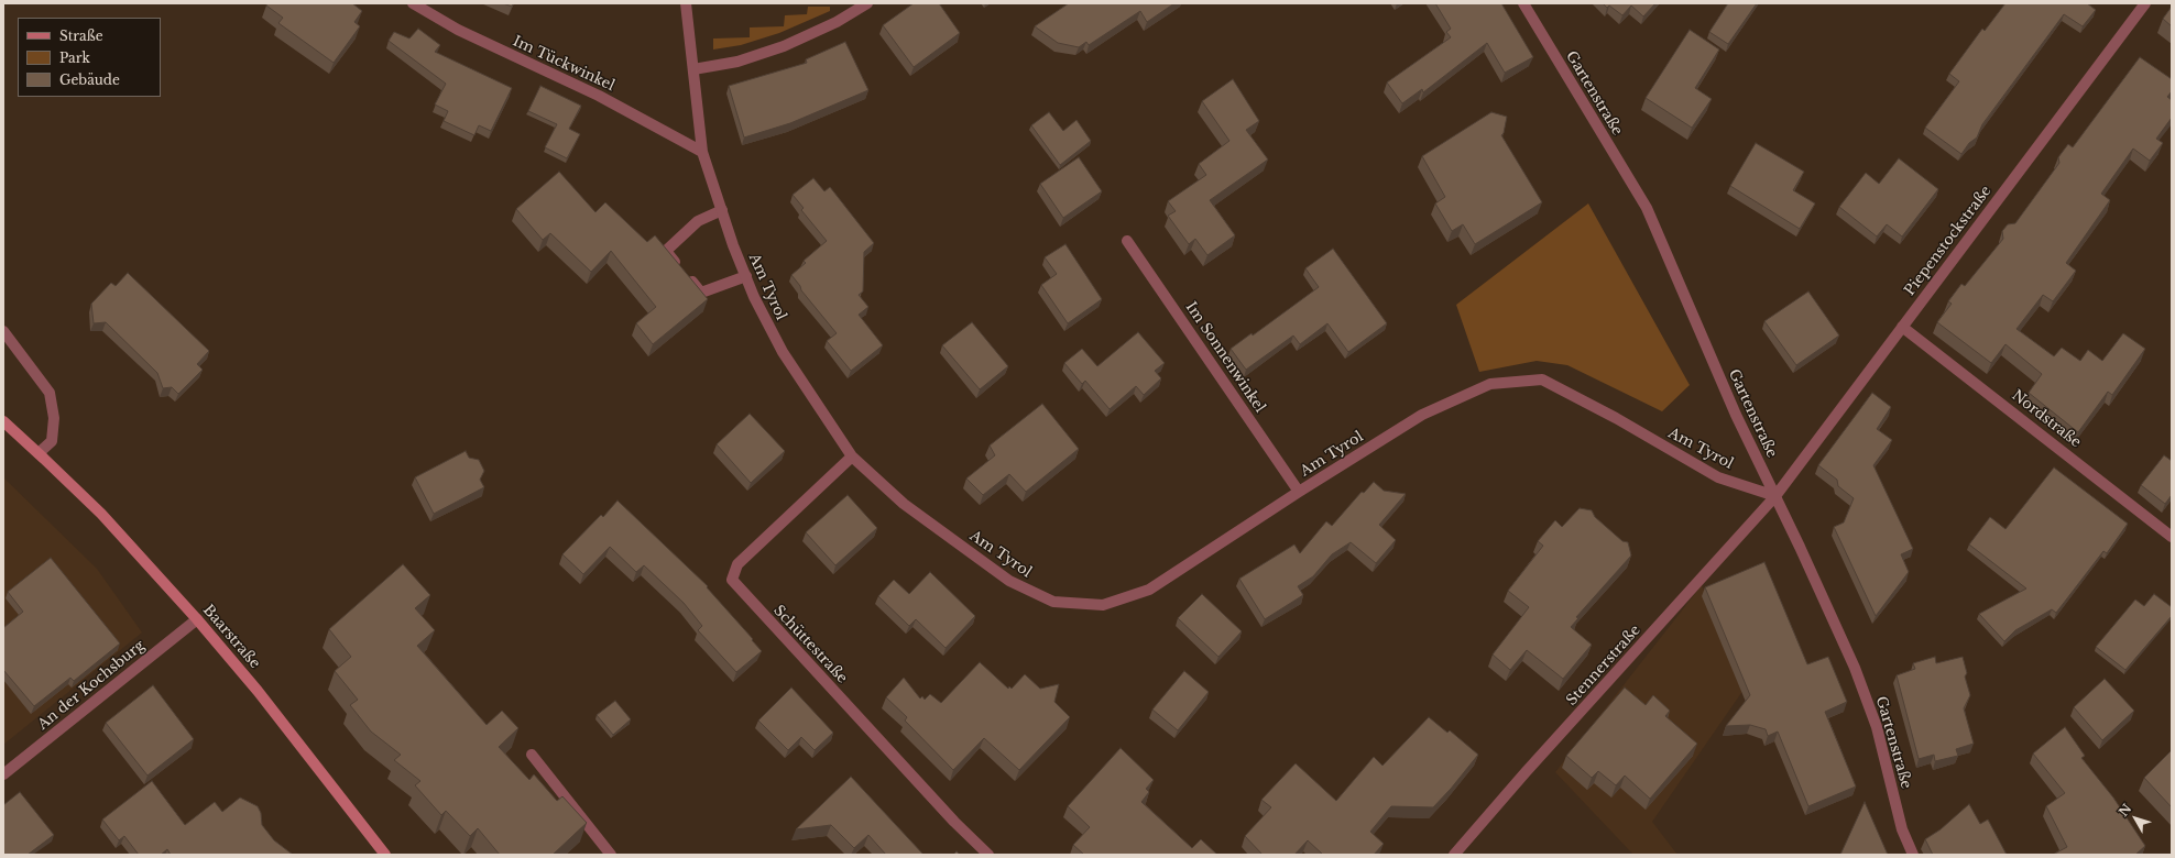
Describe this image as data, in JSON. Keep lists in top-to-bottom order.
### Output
{
  "streets": {
    "main road": ["Baarstraße"],
    "street": [
      "Im Tückwinkel",
      "Gartenstraße",
      "Piepenstockstraße",
      "Am Tyrol",
      "Im Sonnenwinkel",
      "Nordstraße",
      "Schüttestraße",
      "Stennerstraße",
      "An der Kochsburg"
    ]
  },
  "crossings": [
    ["Im Tückwinkel", "Am Tyrol"],
    ["Gartenstraße", "Piepenstockstraße"],
    ["Gartenstraße", "Am Tyrol"],
    ["Gartenstraße", "Stennerstraße"],
    ["Piepenstockstraße", "Am Tyrol"],
    ["Piepenstockstraße", "Nordstraße"],
    ["Piepenstockstraße", "Stennerstraße"],
    ["Am Tyrol", "Im Sonnenwinkel"],
    ["Am Tyrol", "Schüttestraße"],
    ["Am Tyrol", "Stennerstraße"],
    ["Baarstraße", "An der Kochsburg"]
  ],
  "legend": ["Straße", "Park", "Gebäude"],
  "north": "top left"
}
